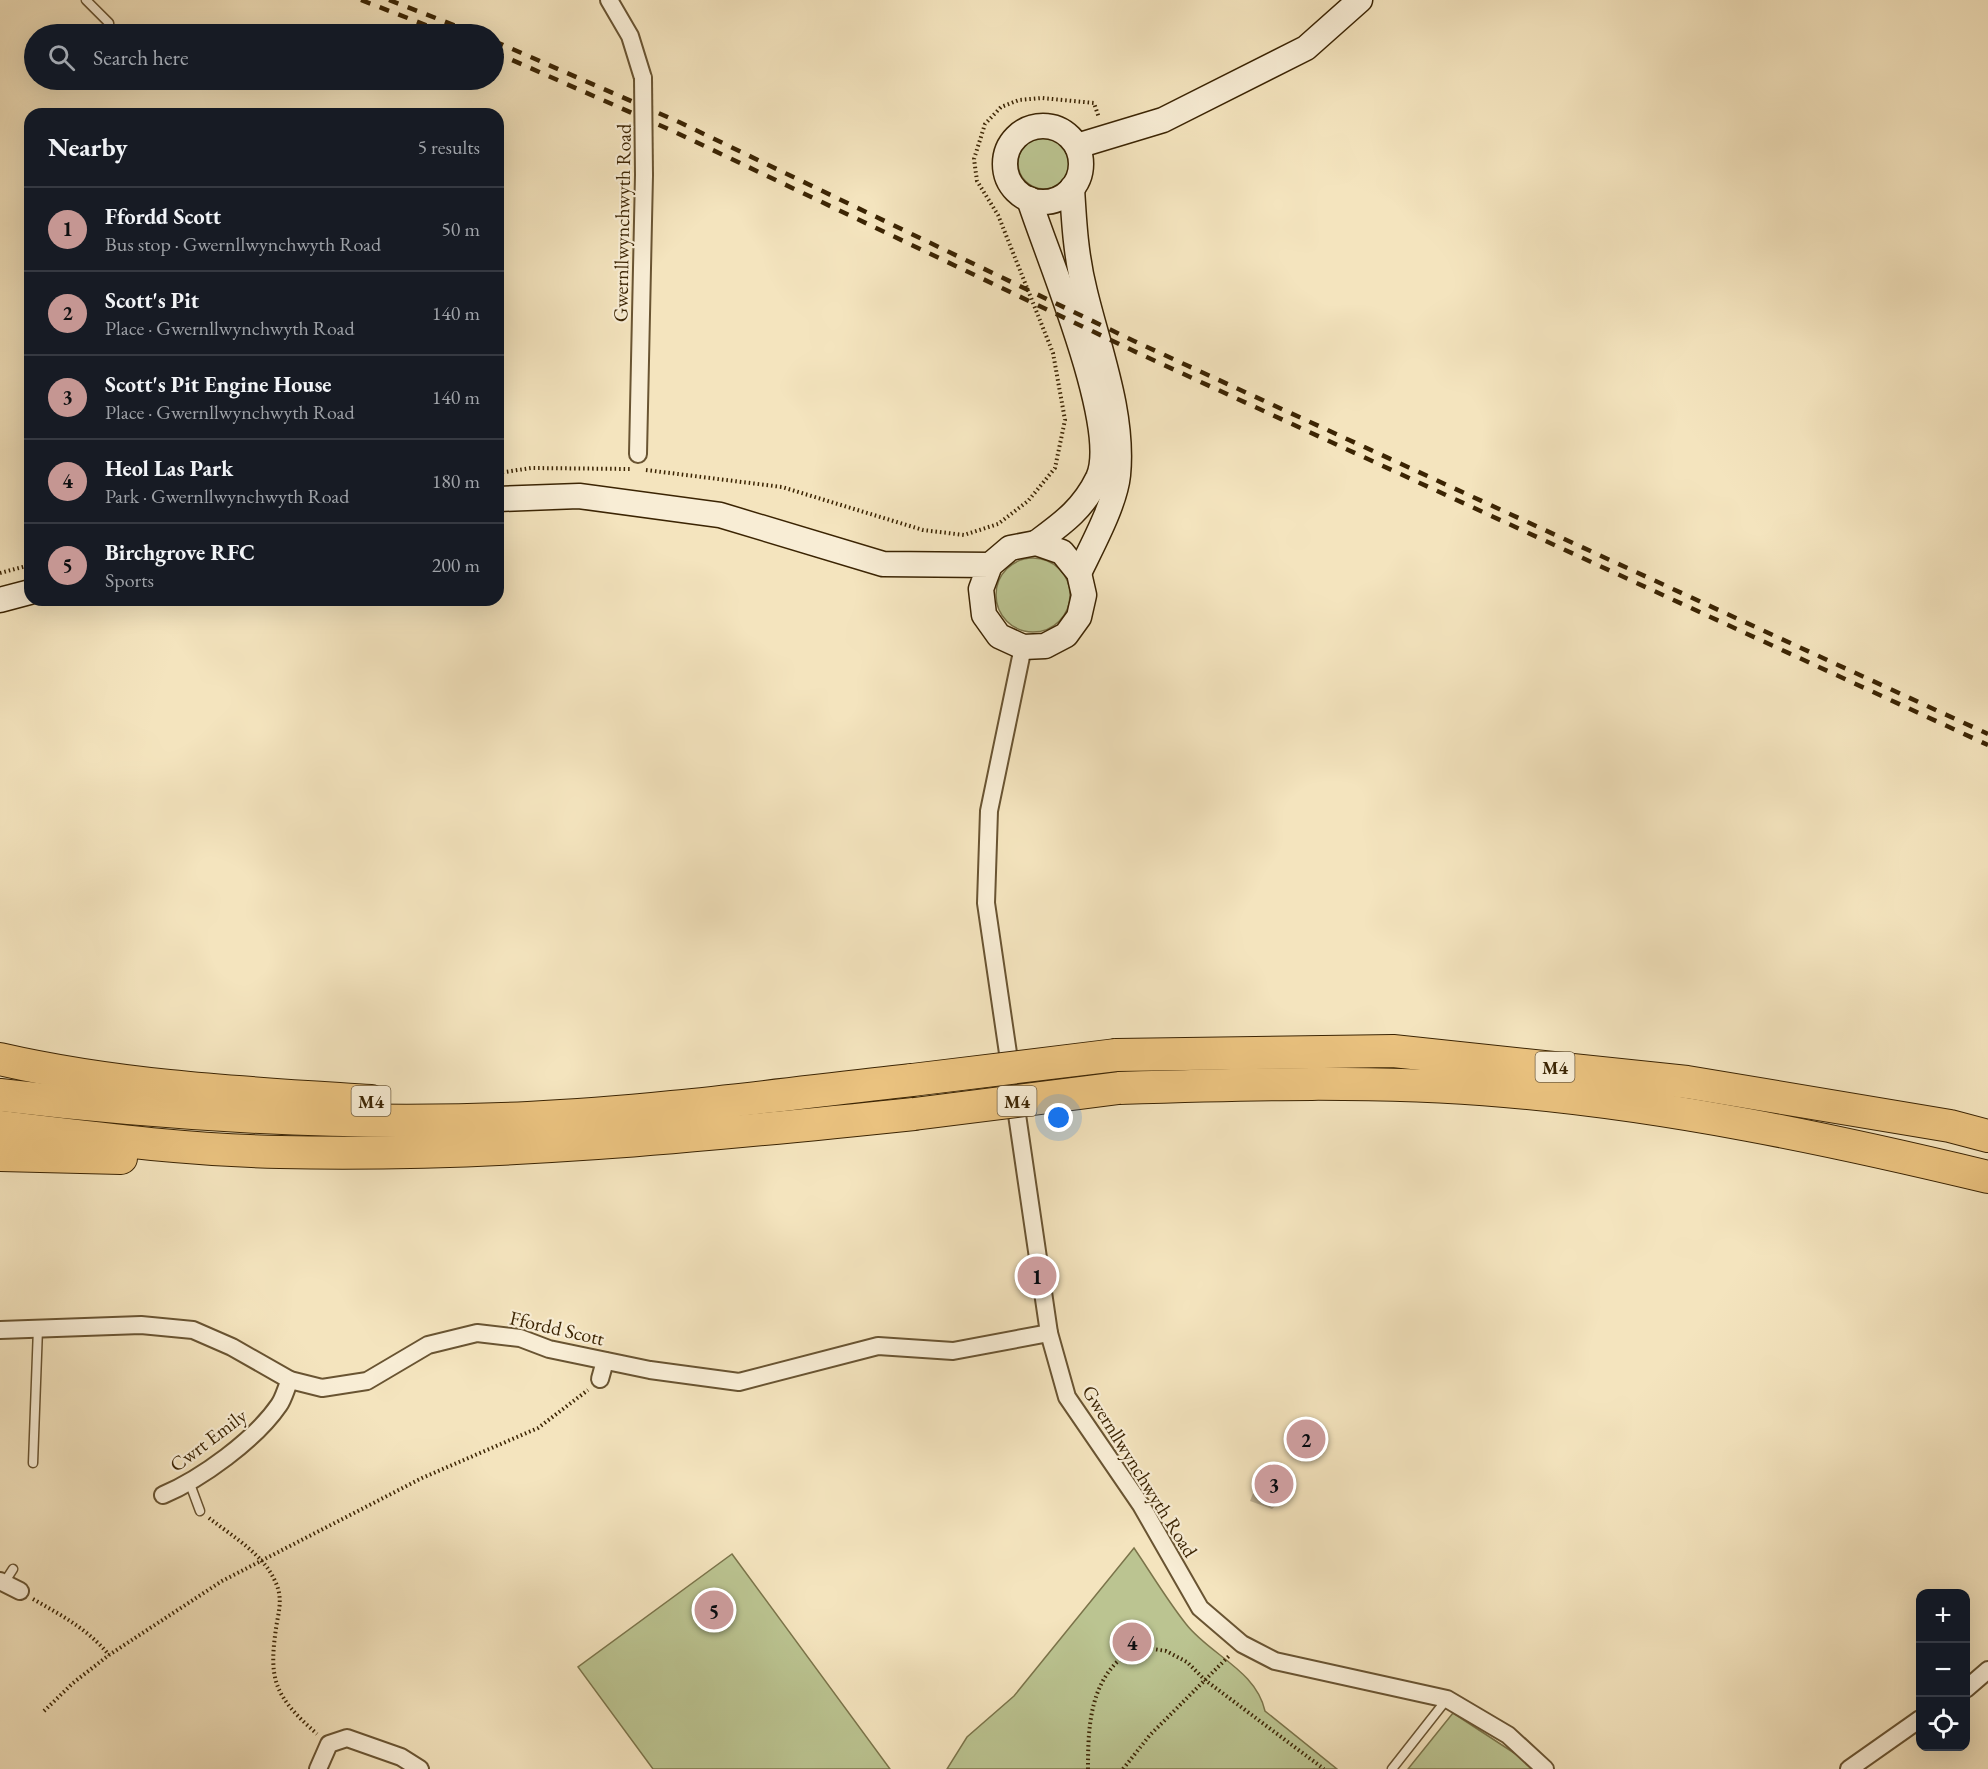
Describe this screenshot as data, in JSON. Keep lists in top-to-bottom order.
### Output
{
  "streets": {
    "highway": ["M4"],
    "street": ["Gwernllwynchwyth Road", "Ffordd Scott", "Cwrt Emily"]
  },
  "crossings": [
    ["Gwernllwynchwyth Road", "Ffordd Scott"],
    ["Ffordd Scott", "Cwrt Emily"]
  ],
  "page": {
    "search": "Search here",
    "heading": ["Nearby", "5 results"],
    "list": [
      {
        "mark": "1",
        "name": "Ffordd Scott",
        "note": "Bus stop · Gwernllwynchwyth Road",
        "value": "50 m"
      },
      {
        "mark": "2",
        "name": "Scott's Pit",
        "note": "Place · Gwernllwynchwyth Road",
        "value": "140 m"
      },
      {
        "mark": "3",
        "name": "Scott's Pit Engine House",
        "note": "Place · Gwernllwynchwyth Road",
        "value": "140 m"
      },
      {
        "mark": "4",
        "name": "Heol Las Park",
        "note": "Park · Gwernllwynchwyth Road",
        "value": "180 m"
      },
      {
        "mark": "5",
        "name": "Birchgrove RFC",
        "note": "Sports",
        "value": "200 m"
      }
    ],
    "pins": [
      "1",
      "2",
      "3",
      "5",
      "4"
    ],
    "map_buttons": ["+", "−"]
  }
}
